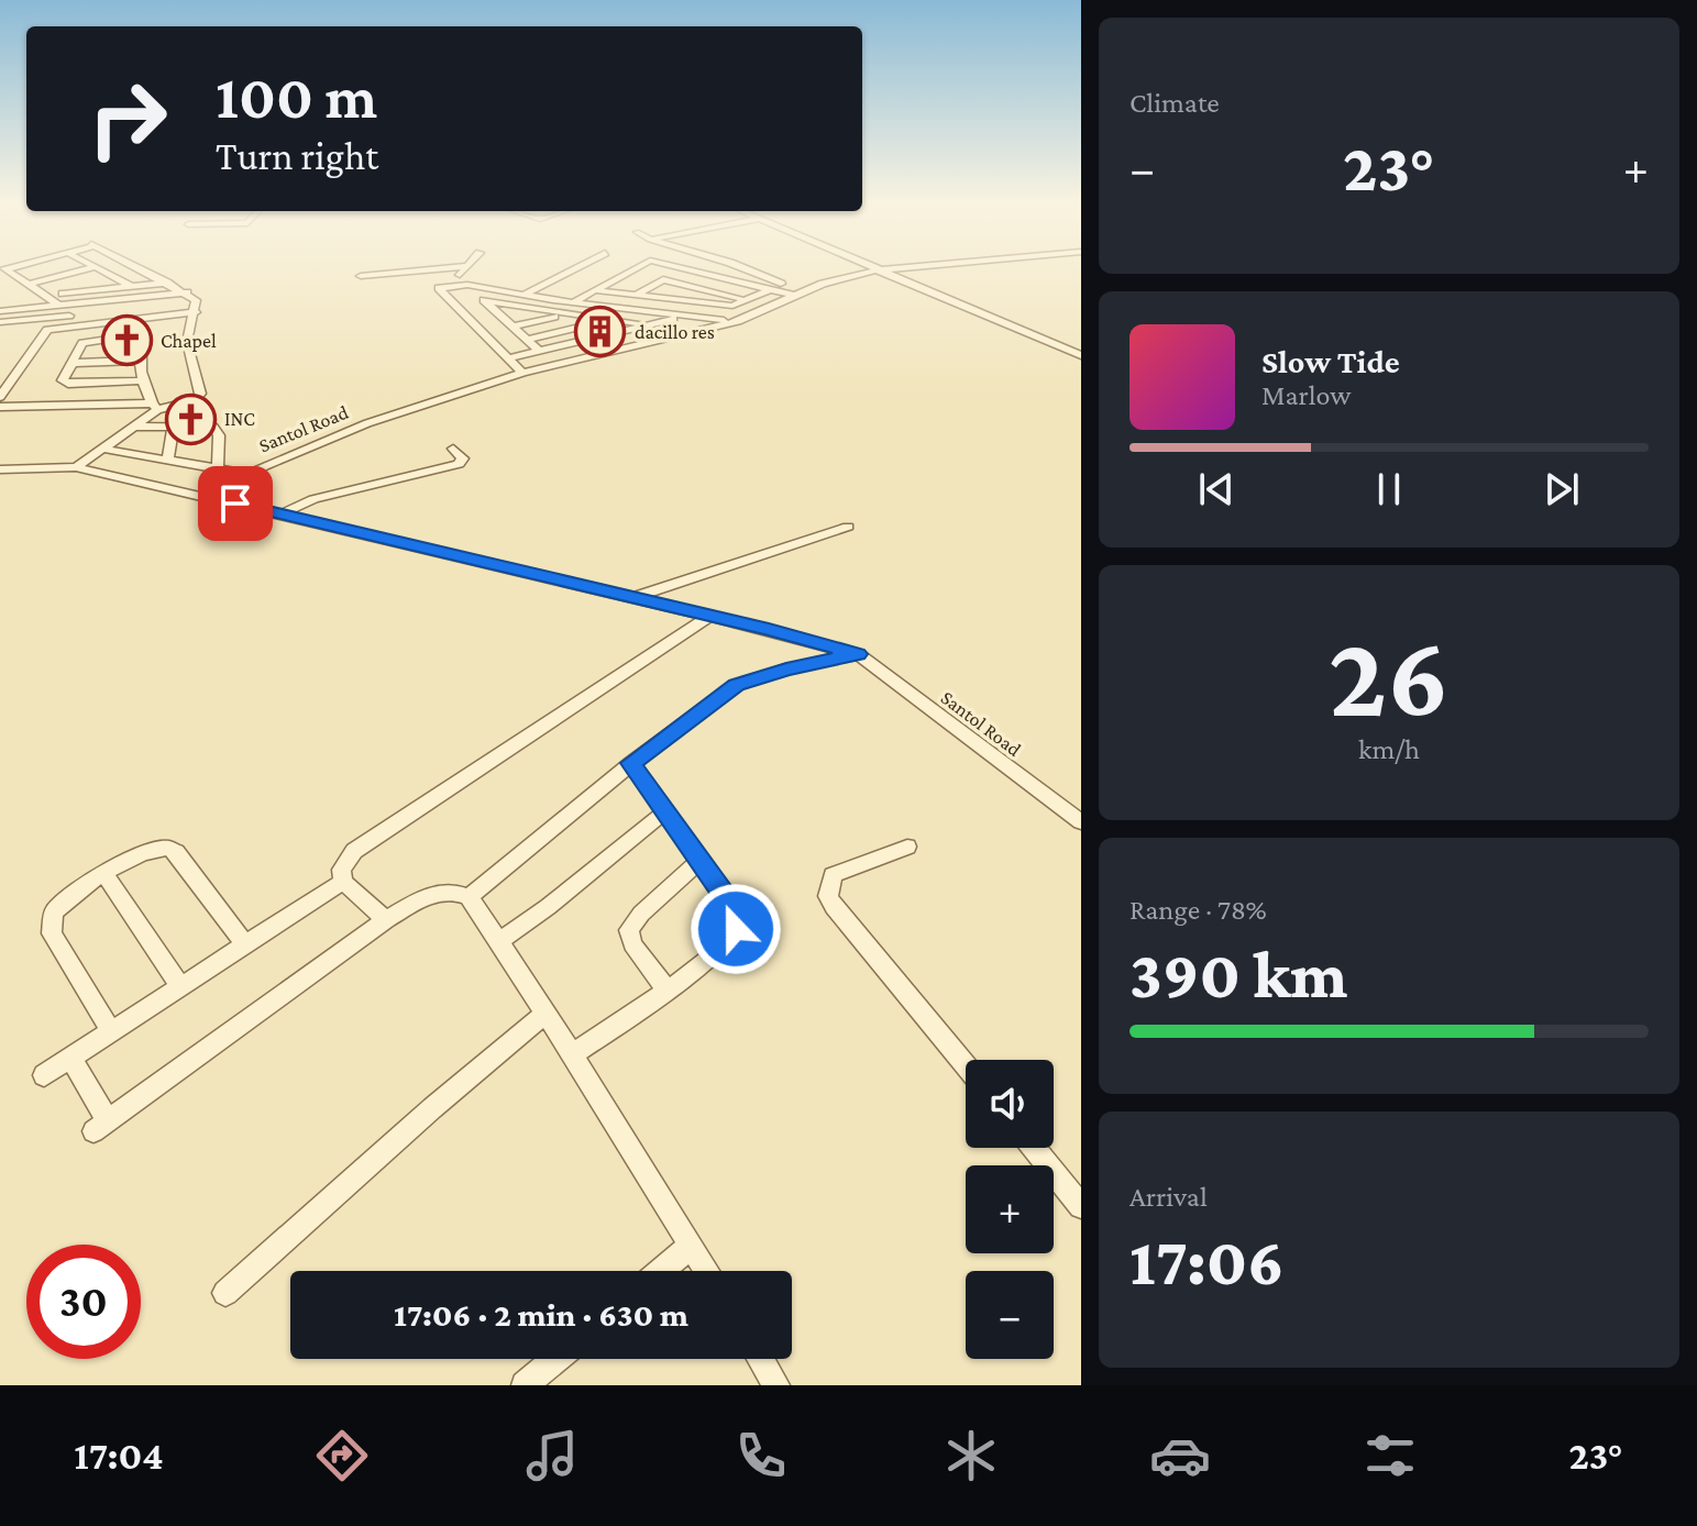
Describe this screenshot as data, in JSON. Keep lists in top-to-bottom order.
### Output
{
  "streets": {
    "street": ["Santol Road"]
  },
  "places": {
    "building": ["dacillo res"],
    "church": ["Chapel", "INC"]
  },
  "page": {
    "tile": [
      "Climate",
      ["26", "km/h"],
      ["Range · 78%", "390 km"],
      ["Arrival", "17:06"]
    ],
    "turn": ["100 m", "Turn right"],
    "heat": ["−", "23°", "+"],
    "song": ["Slow Tide", "Marlow"],
    "map_buttons": ["+", "−"],
    "limit": "30",
    "trip": "17:06 · 2 min · 630 m",
    "tabs": ["17:04", "23°"]
  }
}
